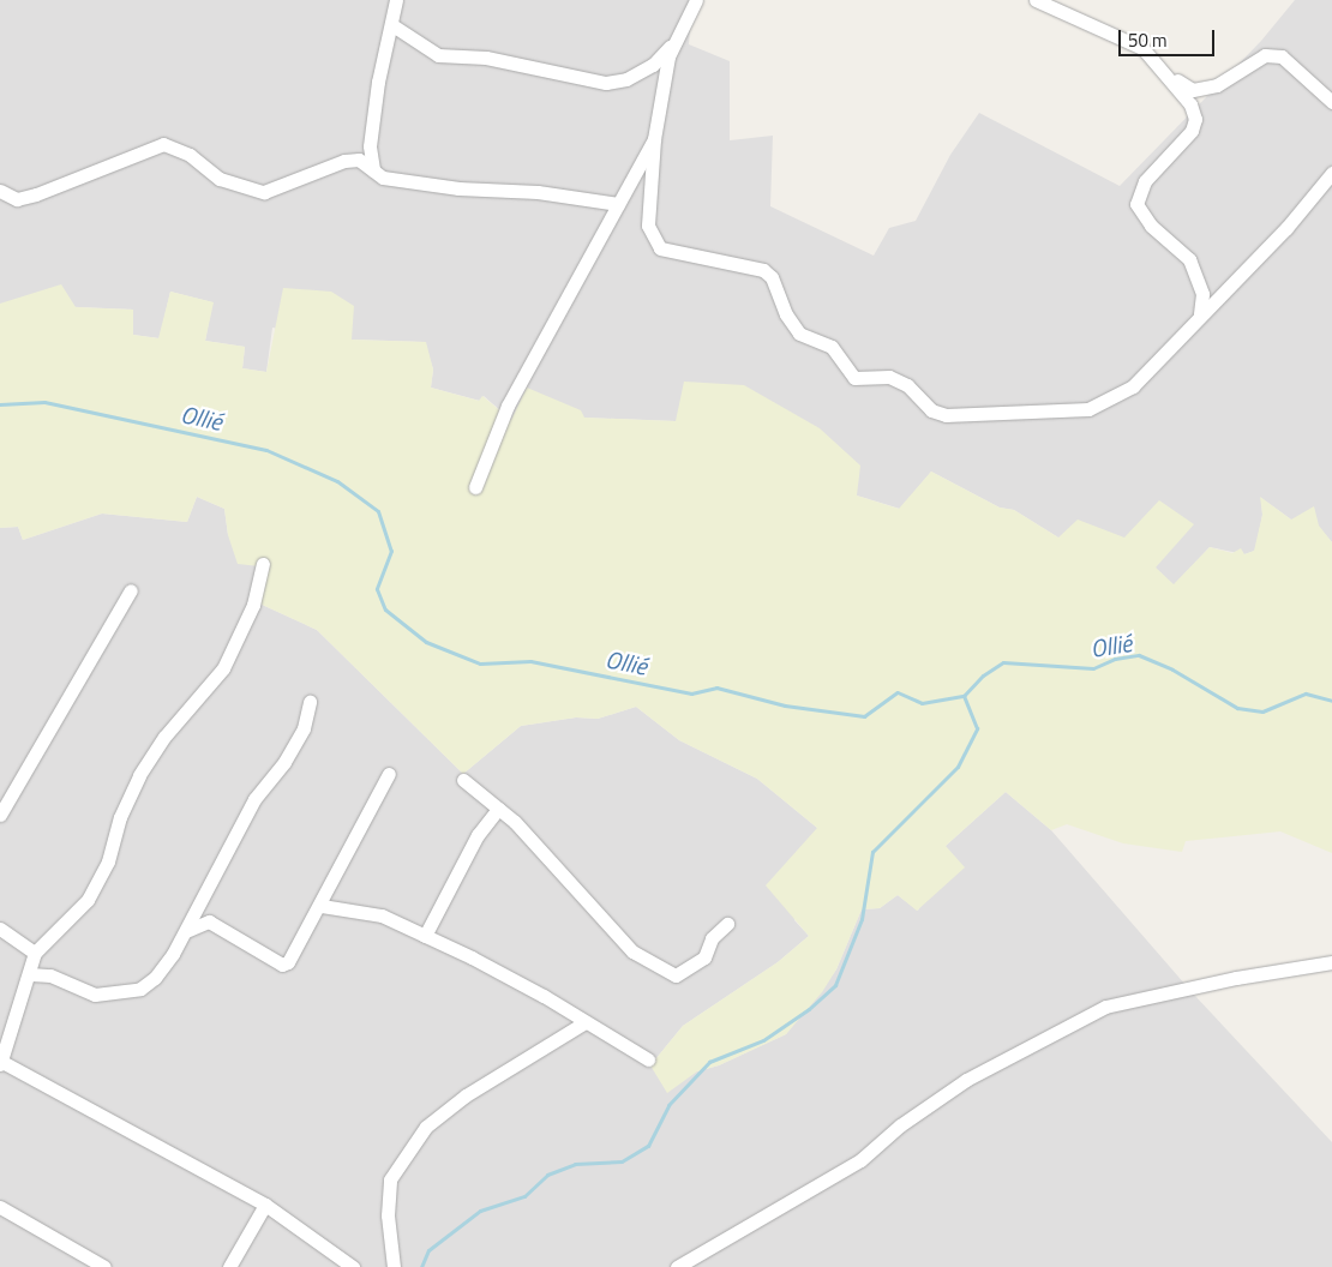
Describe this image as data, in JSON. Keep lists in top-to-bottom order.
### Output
{
  "water": ["Ollié"],
  "scale_bar": "50 m"
}
